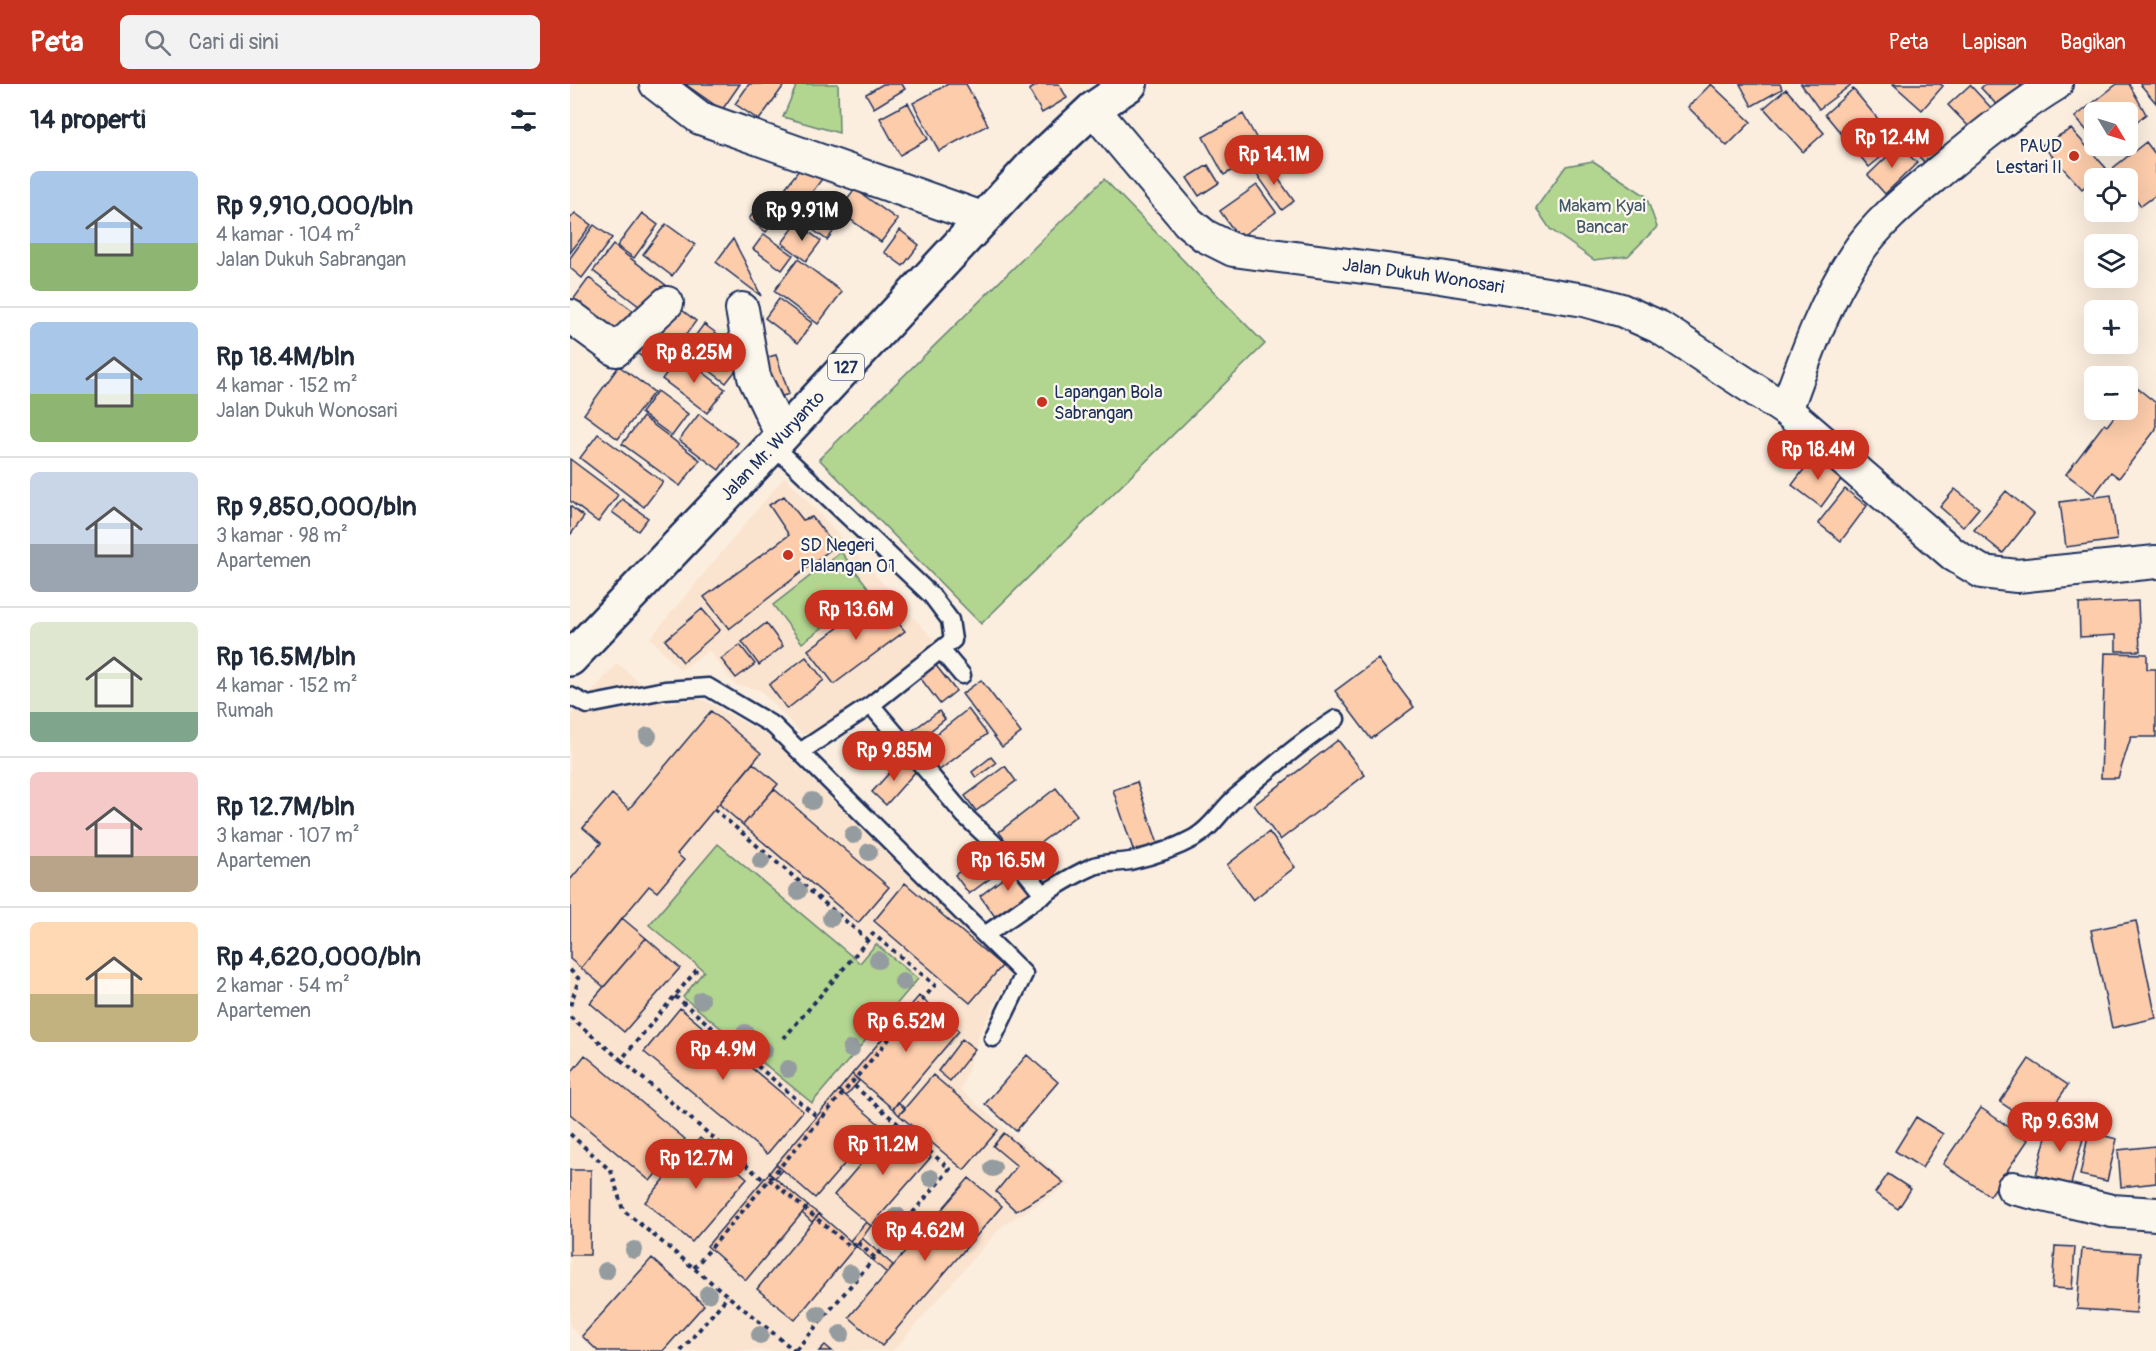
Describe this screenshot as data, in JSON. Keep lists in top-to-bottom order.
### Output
{
  "streets": {
    "main road": ["127", "Jalan Mr. Wuryanto"],
    "street": ["Jalan Dukuh Wonosari"]
  },
  "crossings": [
    ["Jalan Dukuh Wonosari", "Jalan Mr. Wuryanto"]
  ],
  "parks": ["Makam Kyai Bancar"],
  "places": ["PAUD Lestari II", "Lapangan Bola Sabrangan", "SD Negeri Plalangan 01"],
  "north": "bottom right",
  "page": {
    "header": "Peta",
    "search": "Cari di sini",
    "nav": ["Peta", "Lapisan", "Bagikan"],
    "heading": "14 properti",
    "map_buttons": ["+", "−"],
    "price": [
      "Rp 12.4M",
      "Rp 14.1M",
      "Rp 9.91M",
      "Rp 8.25M",
      "Rp 18.4M",
      "Rp 13.6M",
      "Rp 9.85M",
      "Rp 16.5M",
      "Rp 6.52M",
      "Rp 4.9M",
      "Rp 9.63M",
      "Rp 11.2M",
      "Rp 12.7M",
      "Rp 4.62M"
    ],
    "list": [
      {
        "name": "Rp 9,910,000/bln",
        "note": "4 kamar · 104 m² · Jalan Dukuh Sabrangan"
      },
      {
        "name": "Rp 18.4M/bln",
        "note": "4 kamar · 152 m² · Jalan Dukuh Wonosari"
      },
      {
        "name": "Rp 9,850,000/bln",
        "note": "3 kamar · 98 m² · Apartemen"
      },
      {
        "name": "Rp 16.5M/bln",
        "note": "4 kamar · 152 m² · Rumah"
      },
      {
        "name": "Rp 12.7M/bln",
        "note": "3 kamar · 107 m² · Apartemen"
      },
      {
        "name": "Rp 4,620,000/bln",
        "note": "2 kamar · 54 m² · Apartemen"
      }
    ]
  }
}
